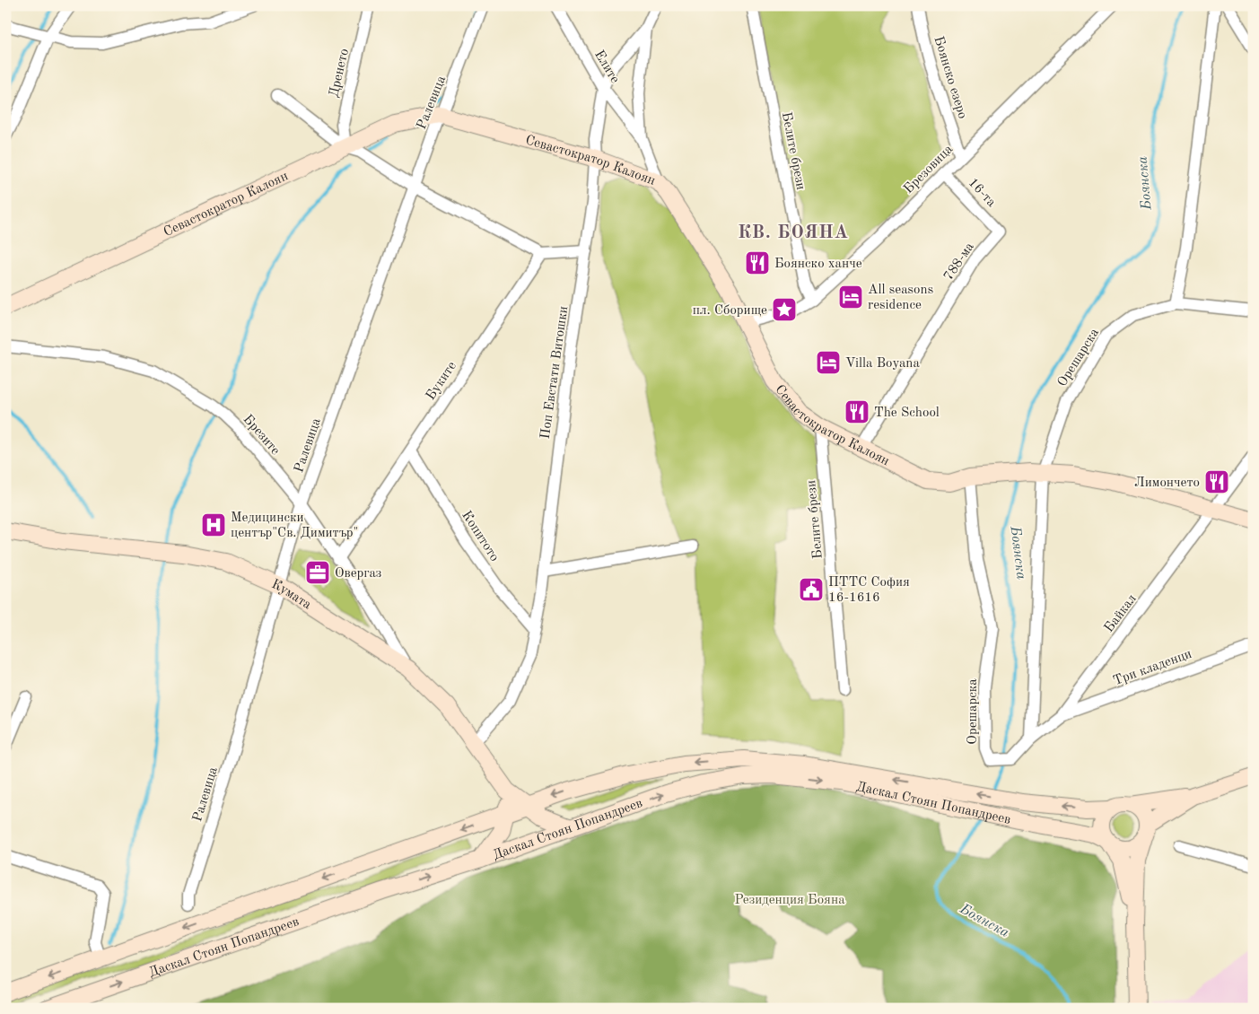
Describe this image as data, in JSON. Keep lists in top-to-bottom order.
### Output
{
  "streets": {
    "main road": ["Севастократор Калоян", "Кумата", "Даскал Стоян Попандреев"],
    "street": [
      "Елите",
      "Дренето",
      "Боянско езеро",
      "Ралевица",
      "Белите брези",
      "Брезовица",
      "16-та",
      "788-ма",
      "Орешарска",
      "Поп Евстати Витошки",
      "Буките",
      "Брезите",
      "Копитото",
      "Байкал",
      "Три кладенци"
    ]
  },
  "crossings": [
    ["Елите", "Поп Евстати Витошки"],
    ["Дренето", "Севастократор Калоян"],
    ["Боянско езеро", "Брезовица"],
    ["Ралевица", "Севастократор Калоян"],
    ["Ралевица", "Брезите"],
    ["Ралевица", "Кумата"],
    ["Белите брези", "Севастократор Калоян"],
    ["Белите брези", "Брезовица"],
    ["Севастократор Калоян", "Брезовица"],
    ["Севастократор Калоян", "788-ма"],
    ["Севастократор Калоян", "Орешарска"],
    ["Севастократор Калоян", "Поп Евстати Витошки"],
    ["Севастократор Калоян", "Байкал"],
    ["Брезовица", "16-та"],
    ["16-та", "788-ма"],
    ["Орешарска", "Байкал"],
    ["Поп Евстати Витошки", "Копитото"],
    ["Поп Евстати Витошки", "Кумата"],
    ["Буките", "Брезите"],
    ["Буките", "Копитото"],
    ["Брезите", "Кумата"],
    ["Кумата", "Даскал Стоян Попандреев"],
    ["Байкал", "Три кладенци"]
  ],
  "districts": ["КВ. БОЯНА"],
  "water": ["Боянска"],
  "parks": ["Резиденция Бояна"],
  "places": {
    "restaurant": ["Боянско ханче", "The School", "Лимончето"],
    "hotel": ["All seasons residence", "Villa Boyana"],
    "place": ["пл. Сборище"],
    "hospital": ["Медицински център\"Св. Димитър\""],
    "office": ["Овергаз"],
    "public building": ["ПТТС София 16-1616"]
  }
}
